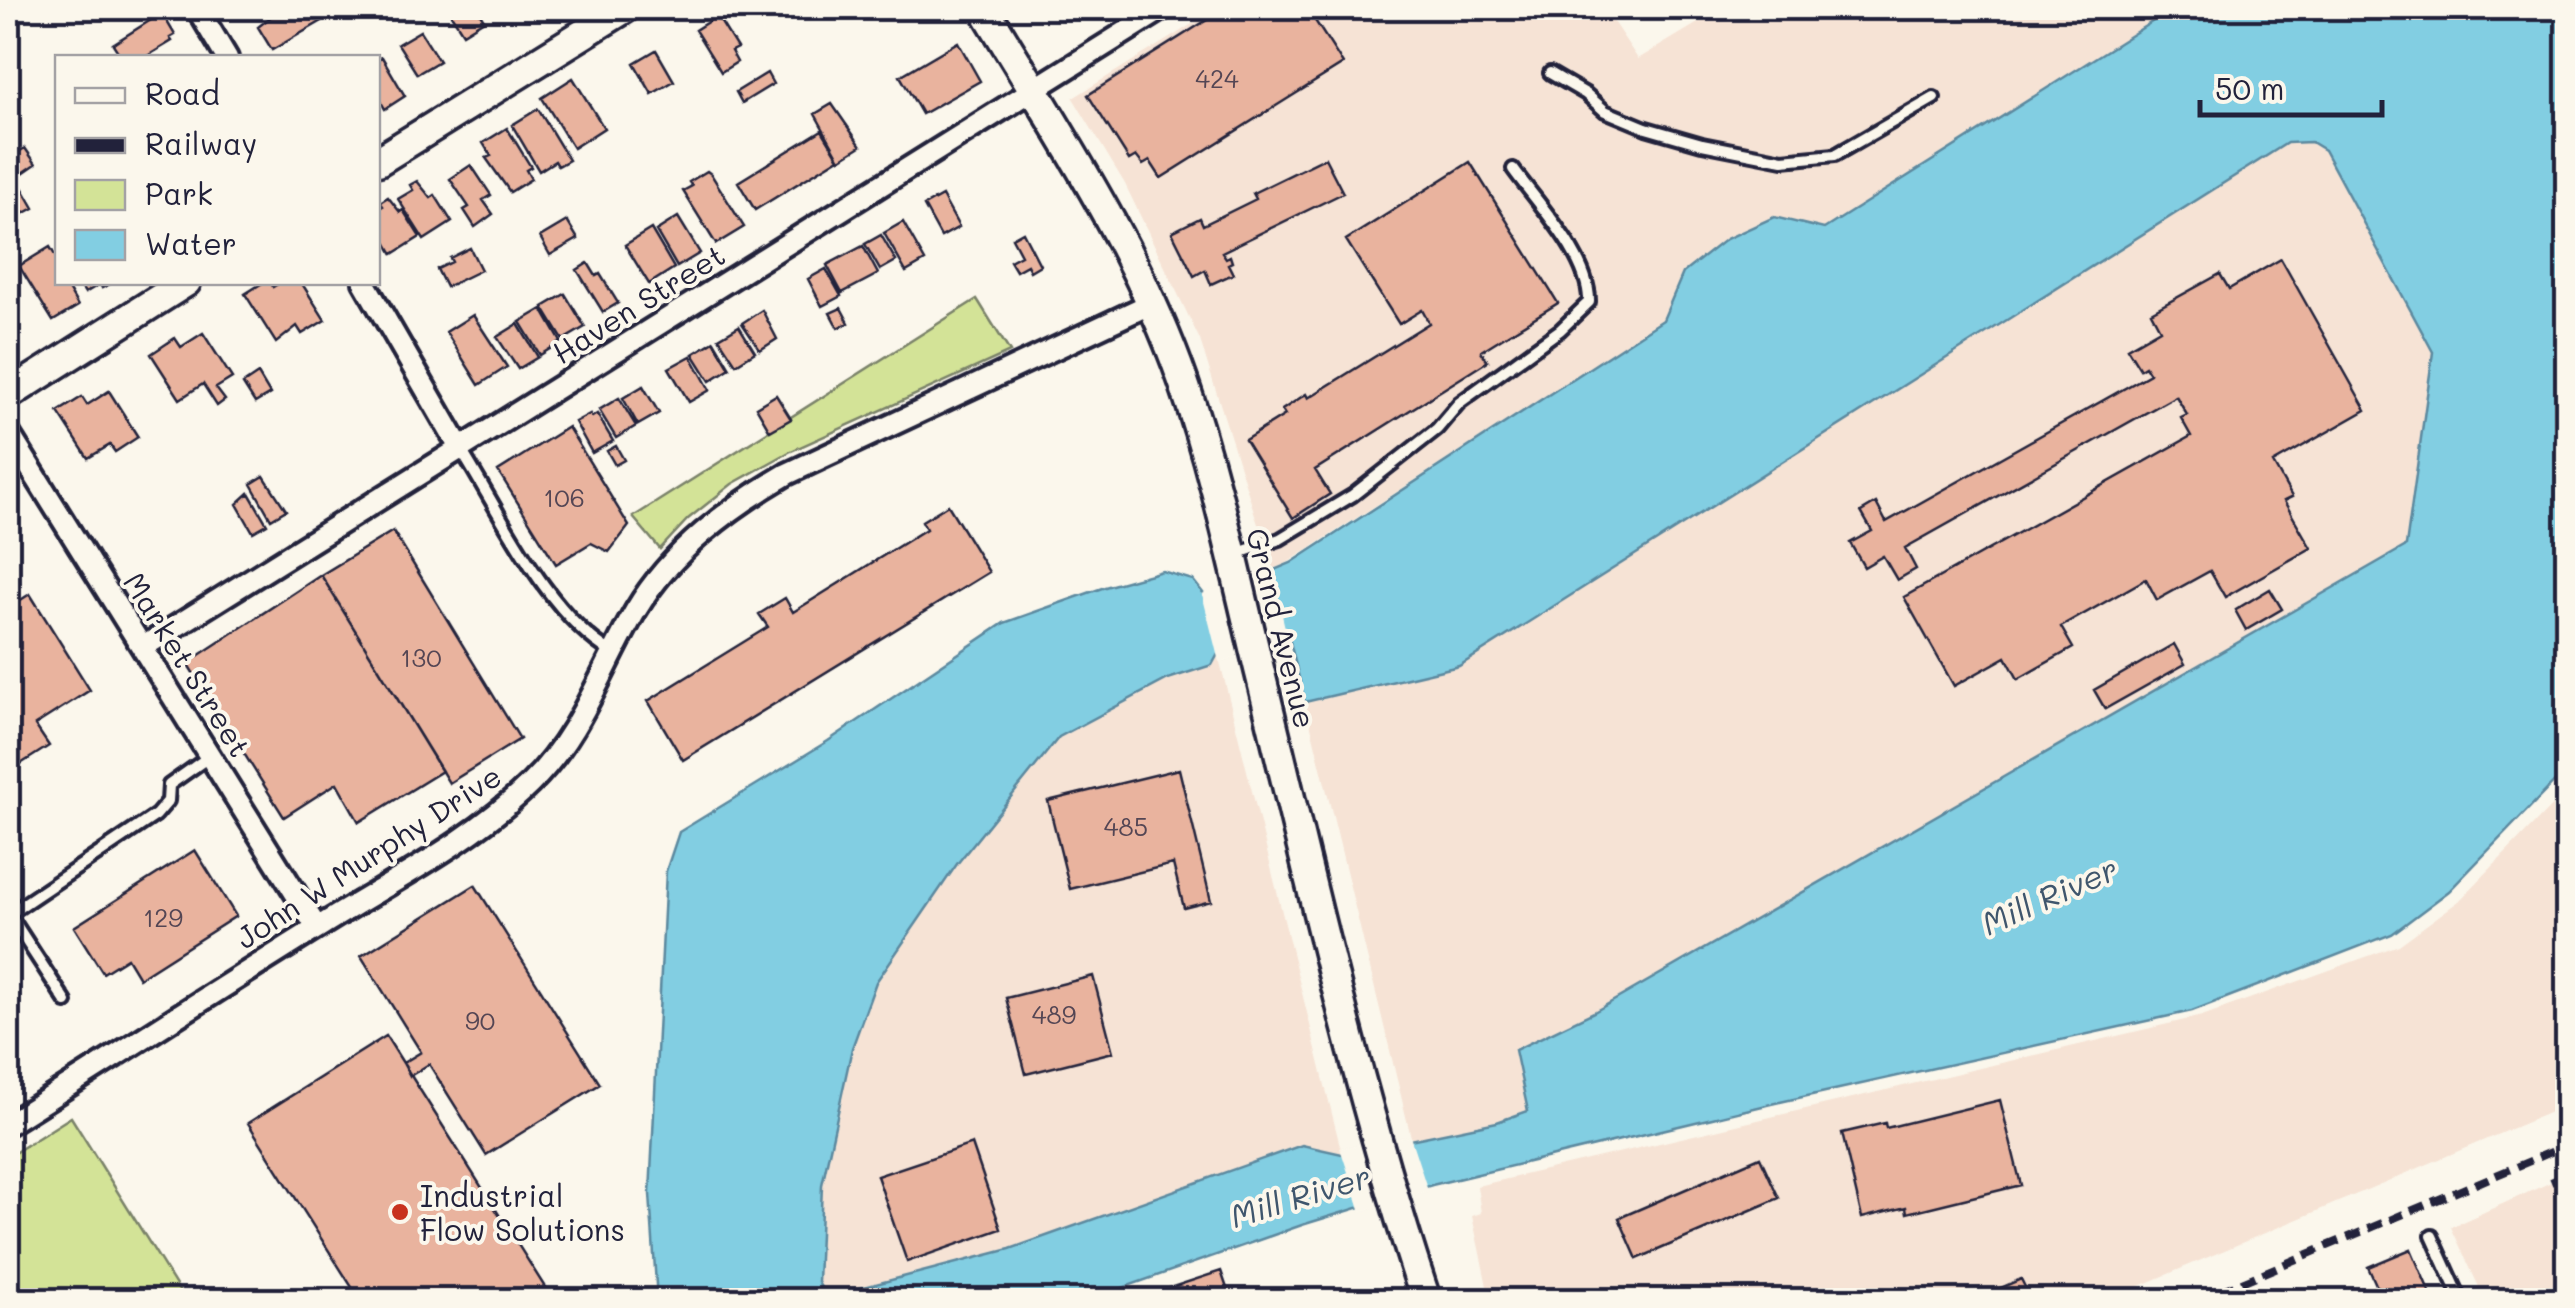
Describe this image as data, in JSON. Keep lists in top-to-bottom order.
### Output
{
  "streets": {
    "main road": ["Grand Avenue"],
    "street": ["Haven Street", "Market Street", "John W Murphy Drive"]
  },
  "crossings": [
    ["Haven Street", "Grand Avenue"],
    ["Haven Street", "Market Street"],
    ["Grand Avenue", "John W Murphy Drive"],
    ["Market Street", "John W Murphy Drive"]
  ],
  "water": ["Mill River"],
  "places": ["Industrial Flow Solutions"],
  "house_numbers": [
    "424",
    "106",
    "130",
    "485",
    "129",
    "489",
    "90"
  ],
  "legend": [
    "Road",
    "Railway",
    "Park",
    "Water"
  ],
  "scale_bar": "50 m"
}
